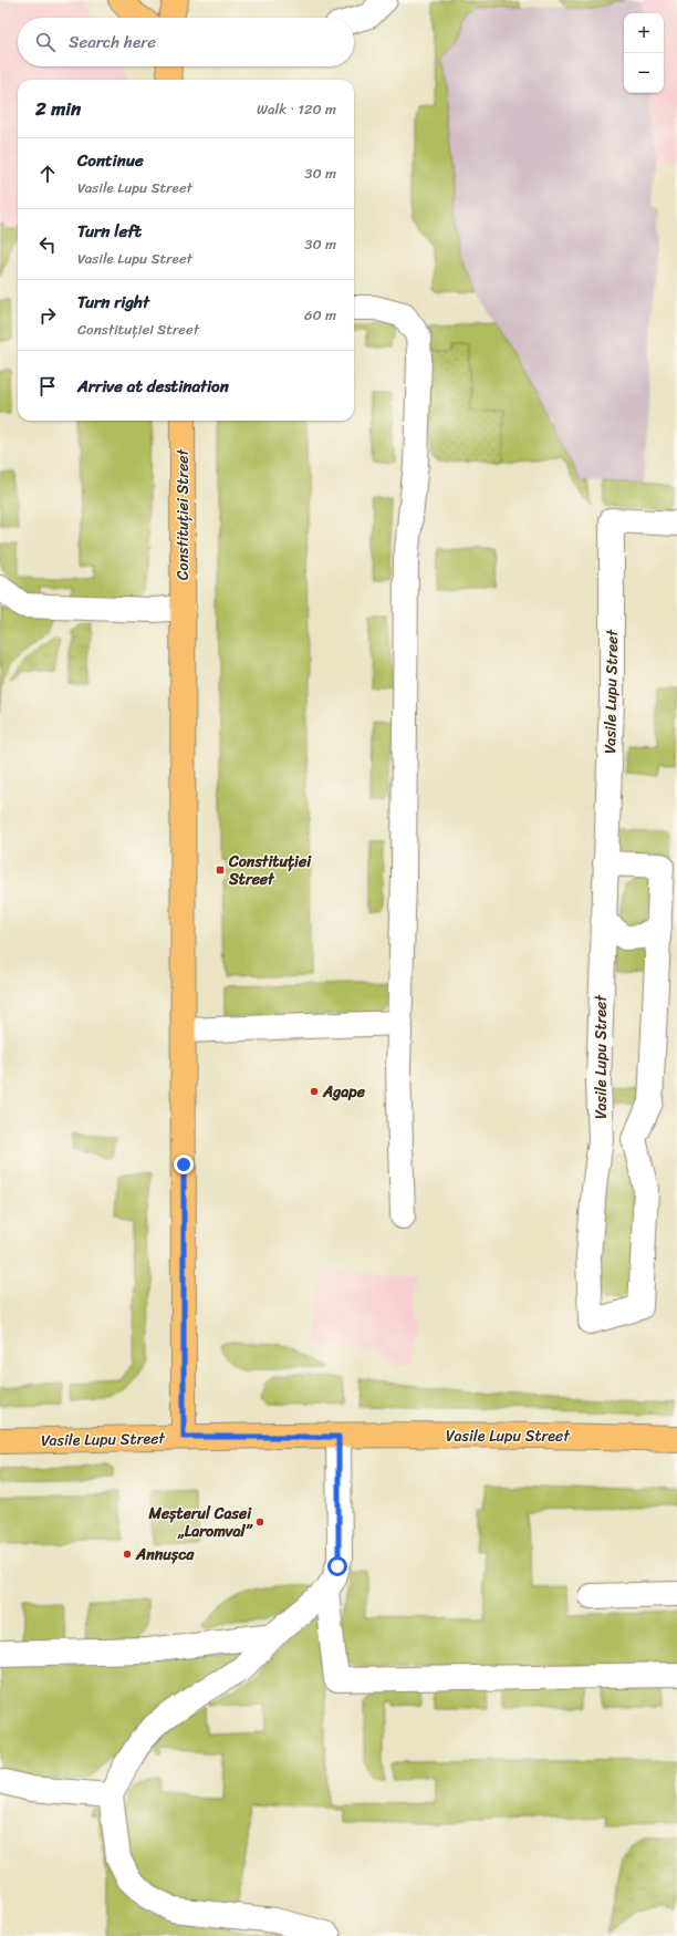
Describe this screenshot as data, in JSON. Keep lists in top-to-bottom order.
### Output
{
  "streets": {
    "main road": ["Constituției Street", "Vasile Lupu Street"]
  },
  "crossings": [
    ["Constituției Street", "Vasile Lupu Street"]
  ],
  "places": {
    "transit": ["Constituției Street"],
    "other": ["Agape", "Meșterul Casei „Laromval”", "Annușca"]
  },
  "page": {
    "map_buttons": ["+", "−"],
    "search": "Search here",
    "heading": ["2 min", "Walk · 120 m"],
    "list": [
      ["Continue", "Vasile Lupu Street", "30 m"],
      ["Turn left", "Vasile Lupu Street", "30 m"],
      ["Turn right", "Constituției Street", "60 m"],
      "Arrive at destination"
    ]
  }
}
